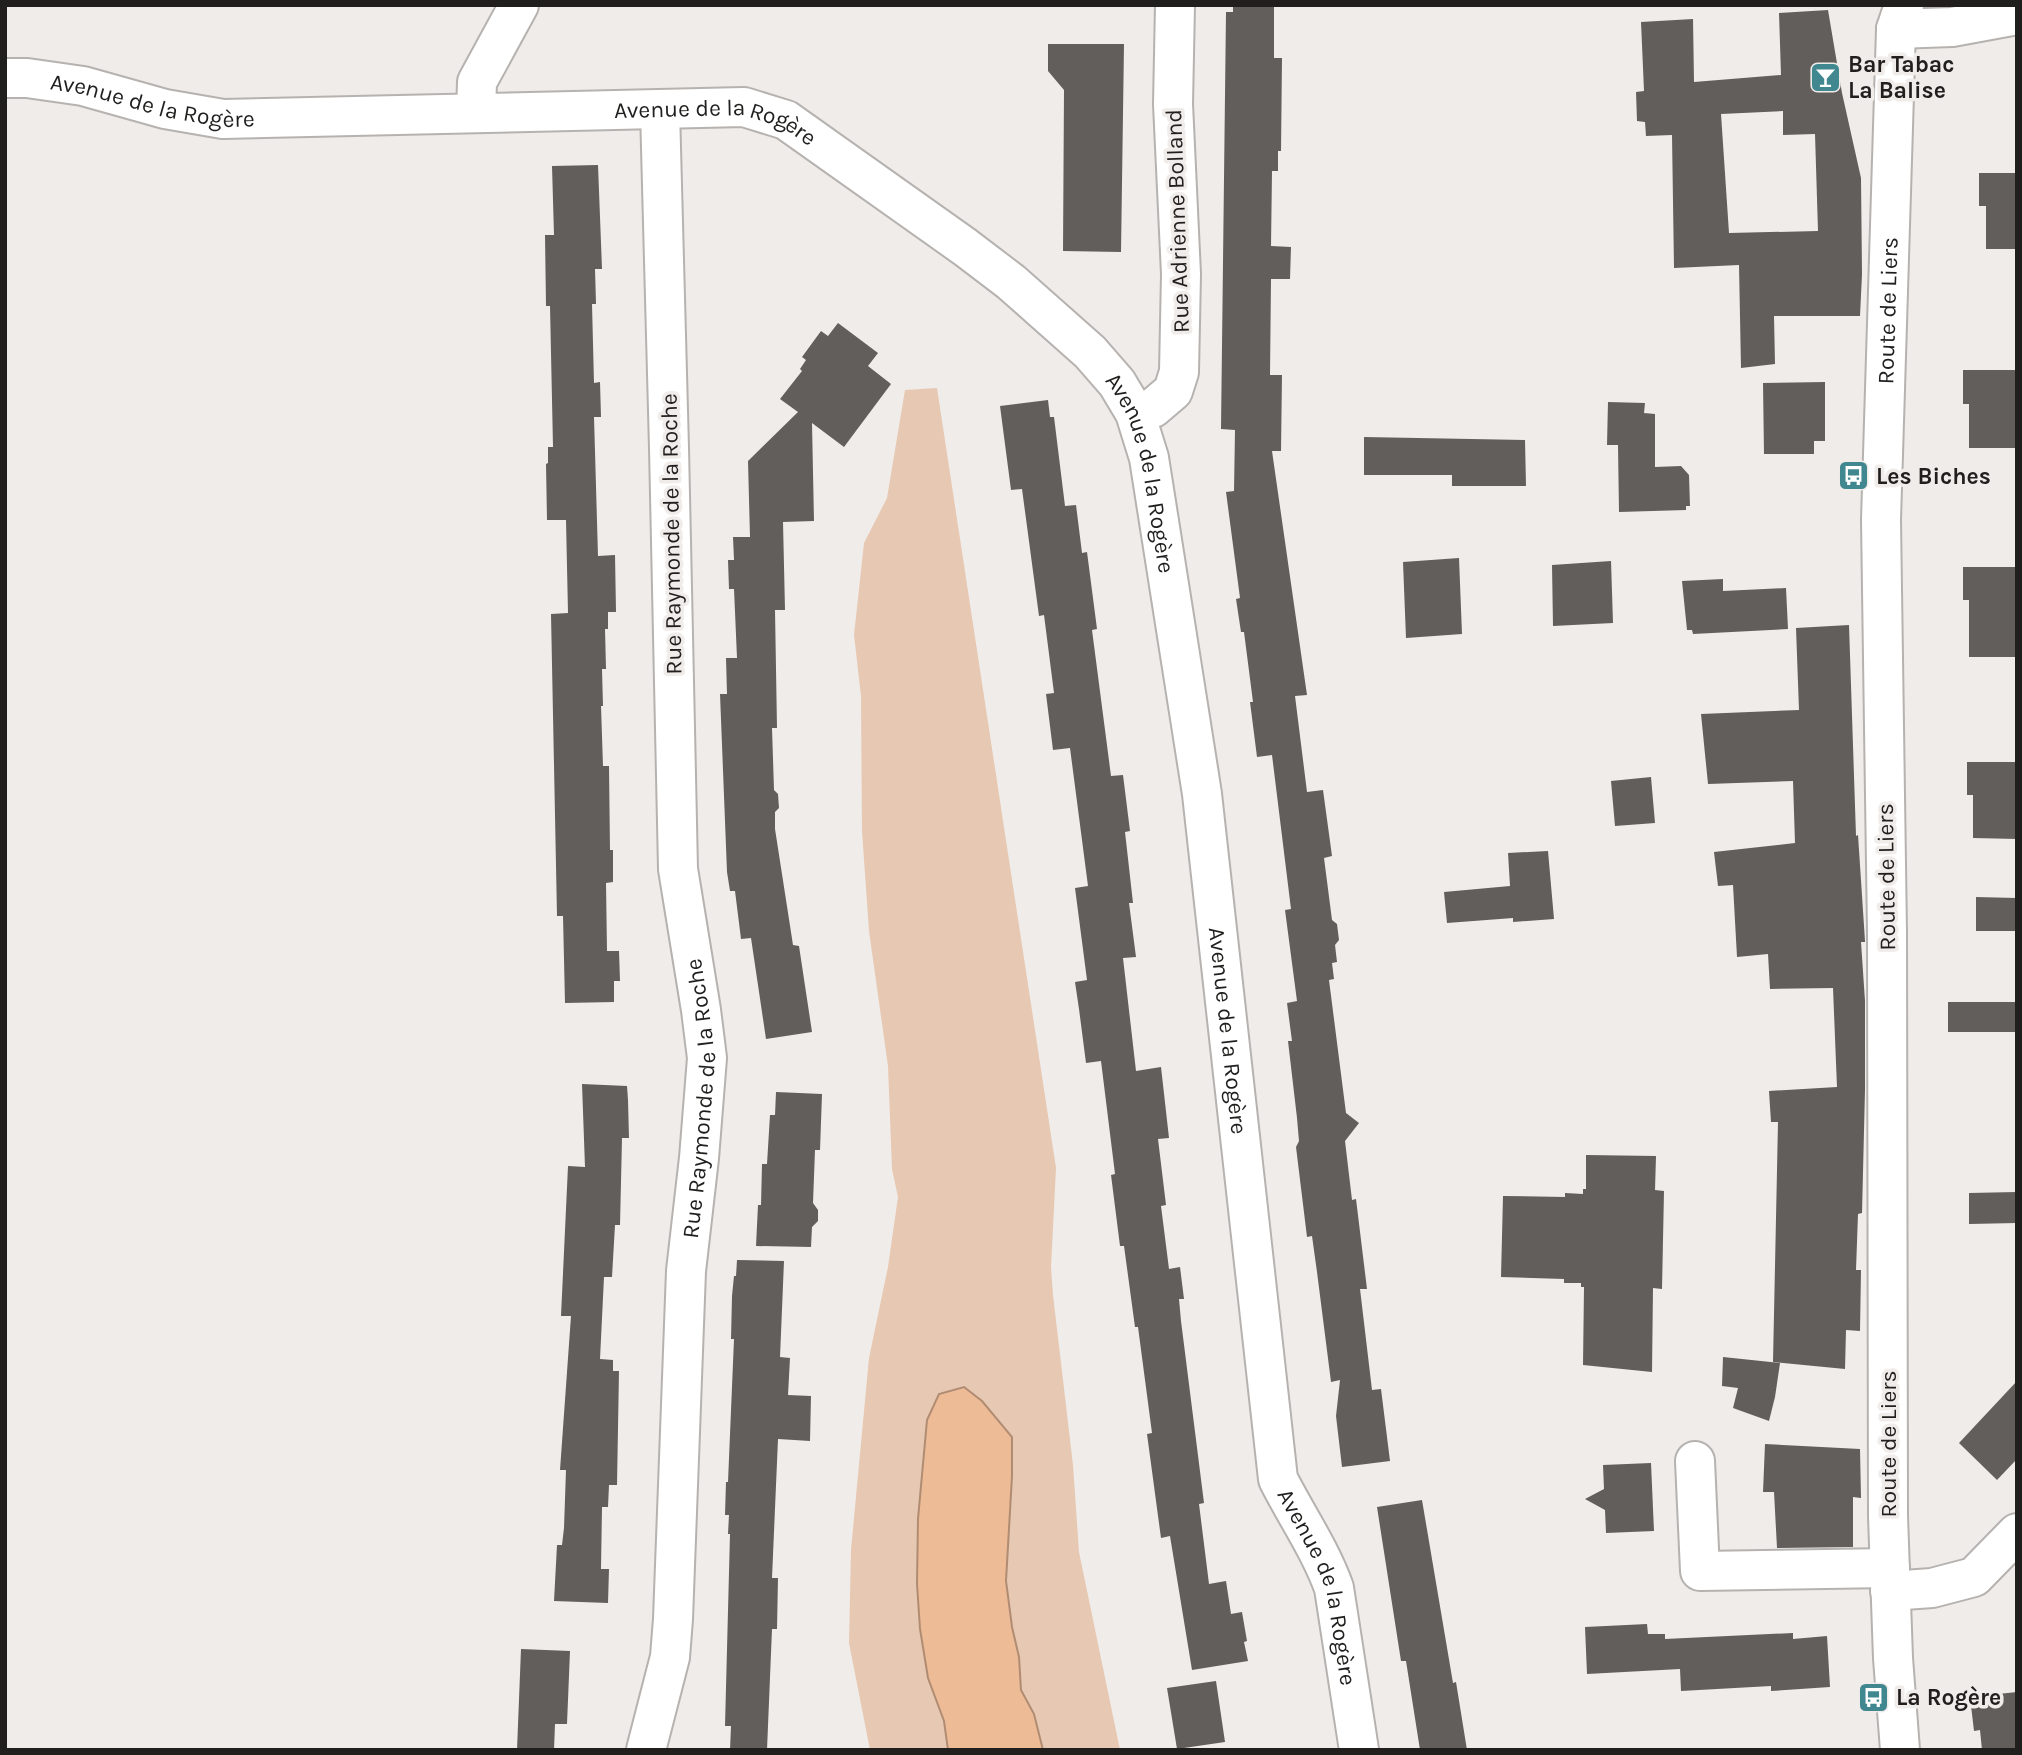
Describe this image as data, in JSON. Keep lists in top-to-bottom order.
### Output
{
  "streets": {
    "street": [
      "Avenue de la Rogère",
      "Rue Adrienne Bolland",
      "Route de Liers",
      "Rue Raymonde de la Roche"
    ]
  },
  "crossings": [
    ["Avenue de la Rogère", "Rue Adrienne Bolland"],
    ["Avenue de la Rogère", "Rue Raymonde de la Roche"]
  ],
  "places": {
    "bar": ["Bar Tabac La Balise"],
    "bus stop": ["Les Biches", "La Rogère"]
  }
}
